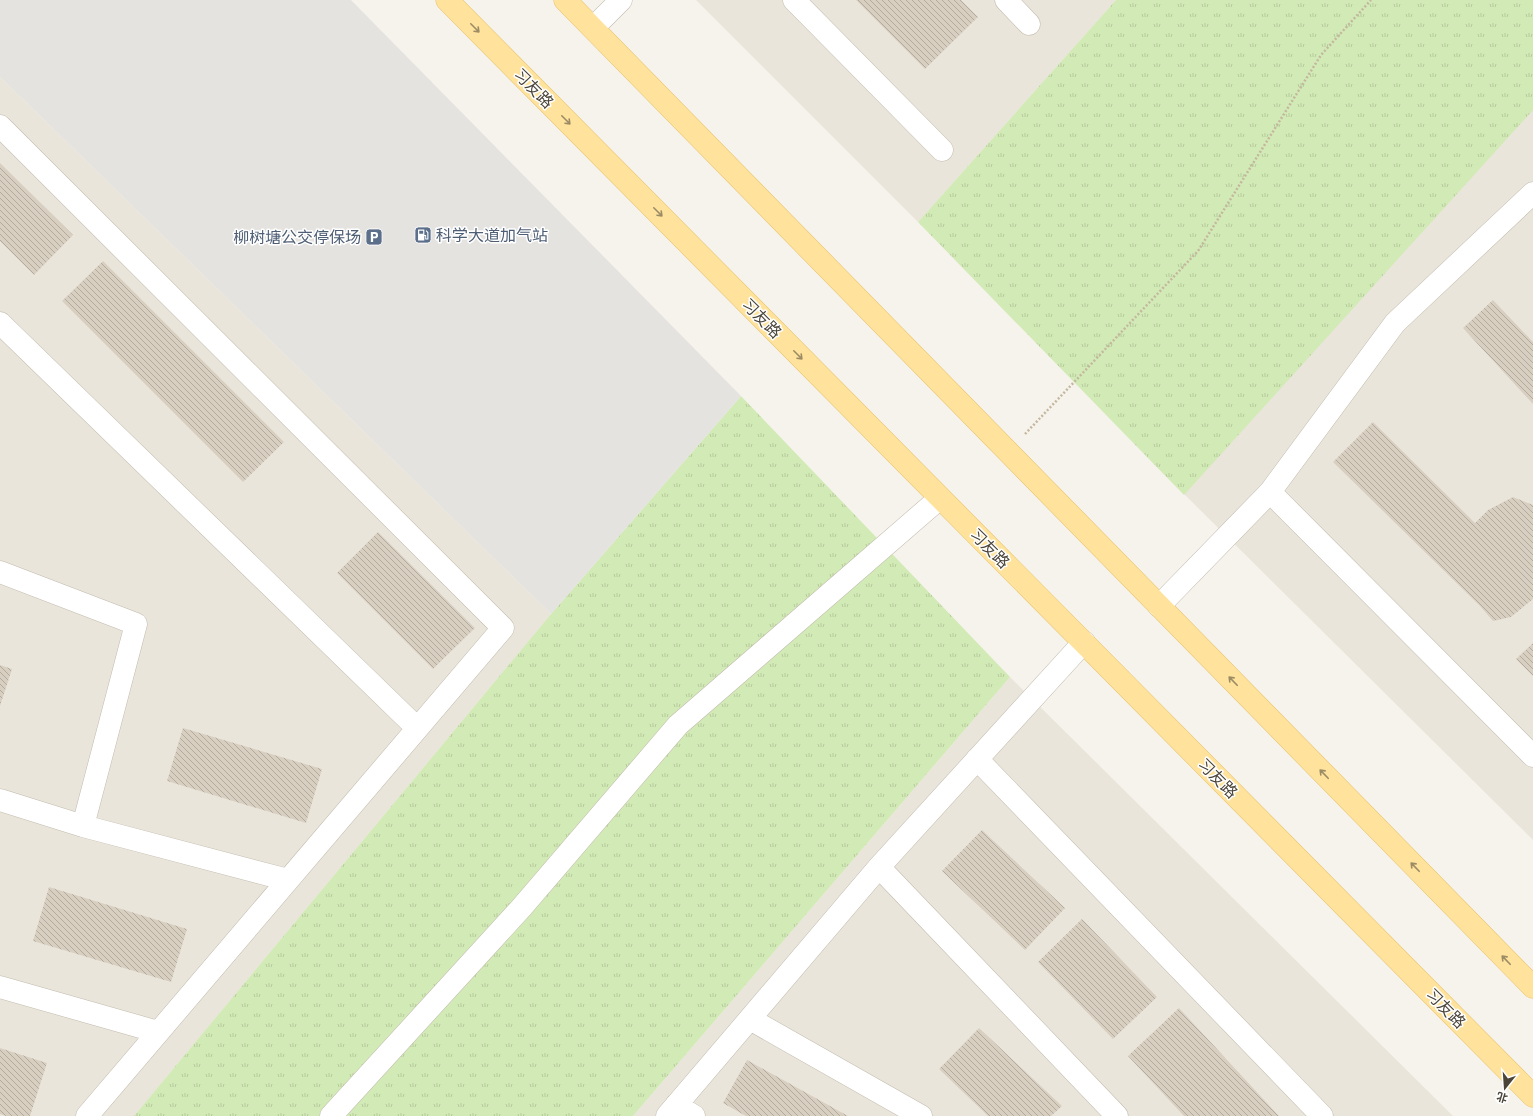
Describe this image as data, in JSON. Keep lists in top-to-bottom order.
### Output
{
  "streets": {
    "main road": ["习友路"]
  },
  "places": {
    "fuel station": ["科学大道加气站"],
    "parking": ["柳树塘公交停保场"]
  },
  "north": "bottom"
}
